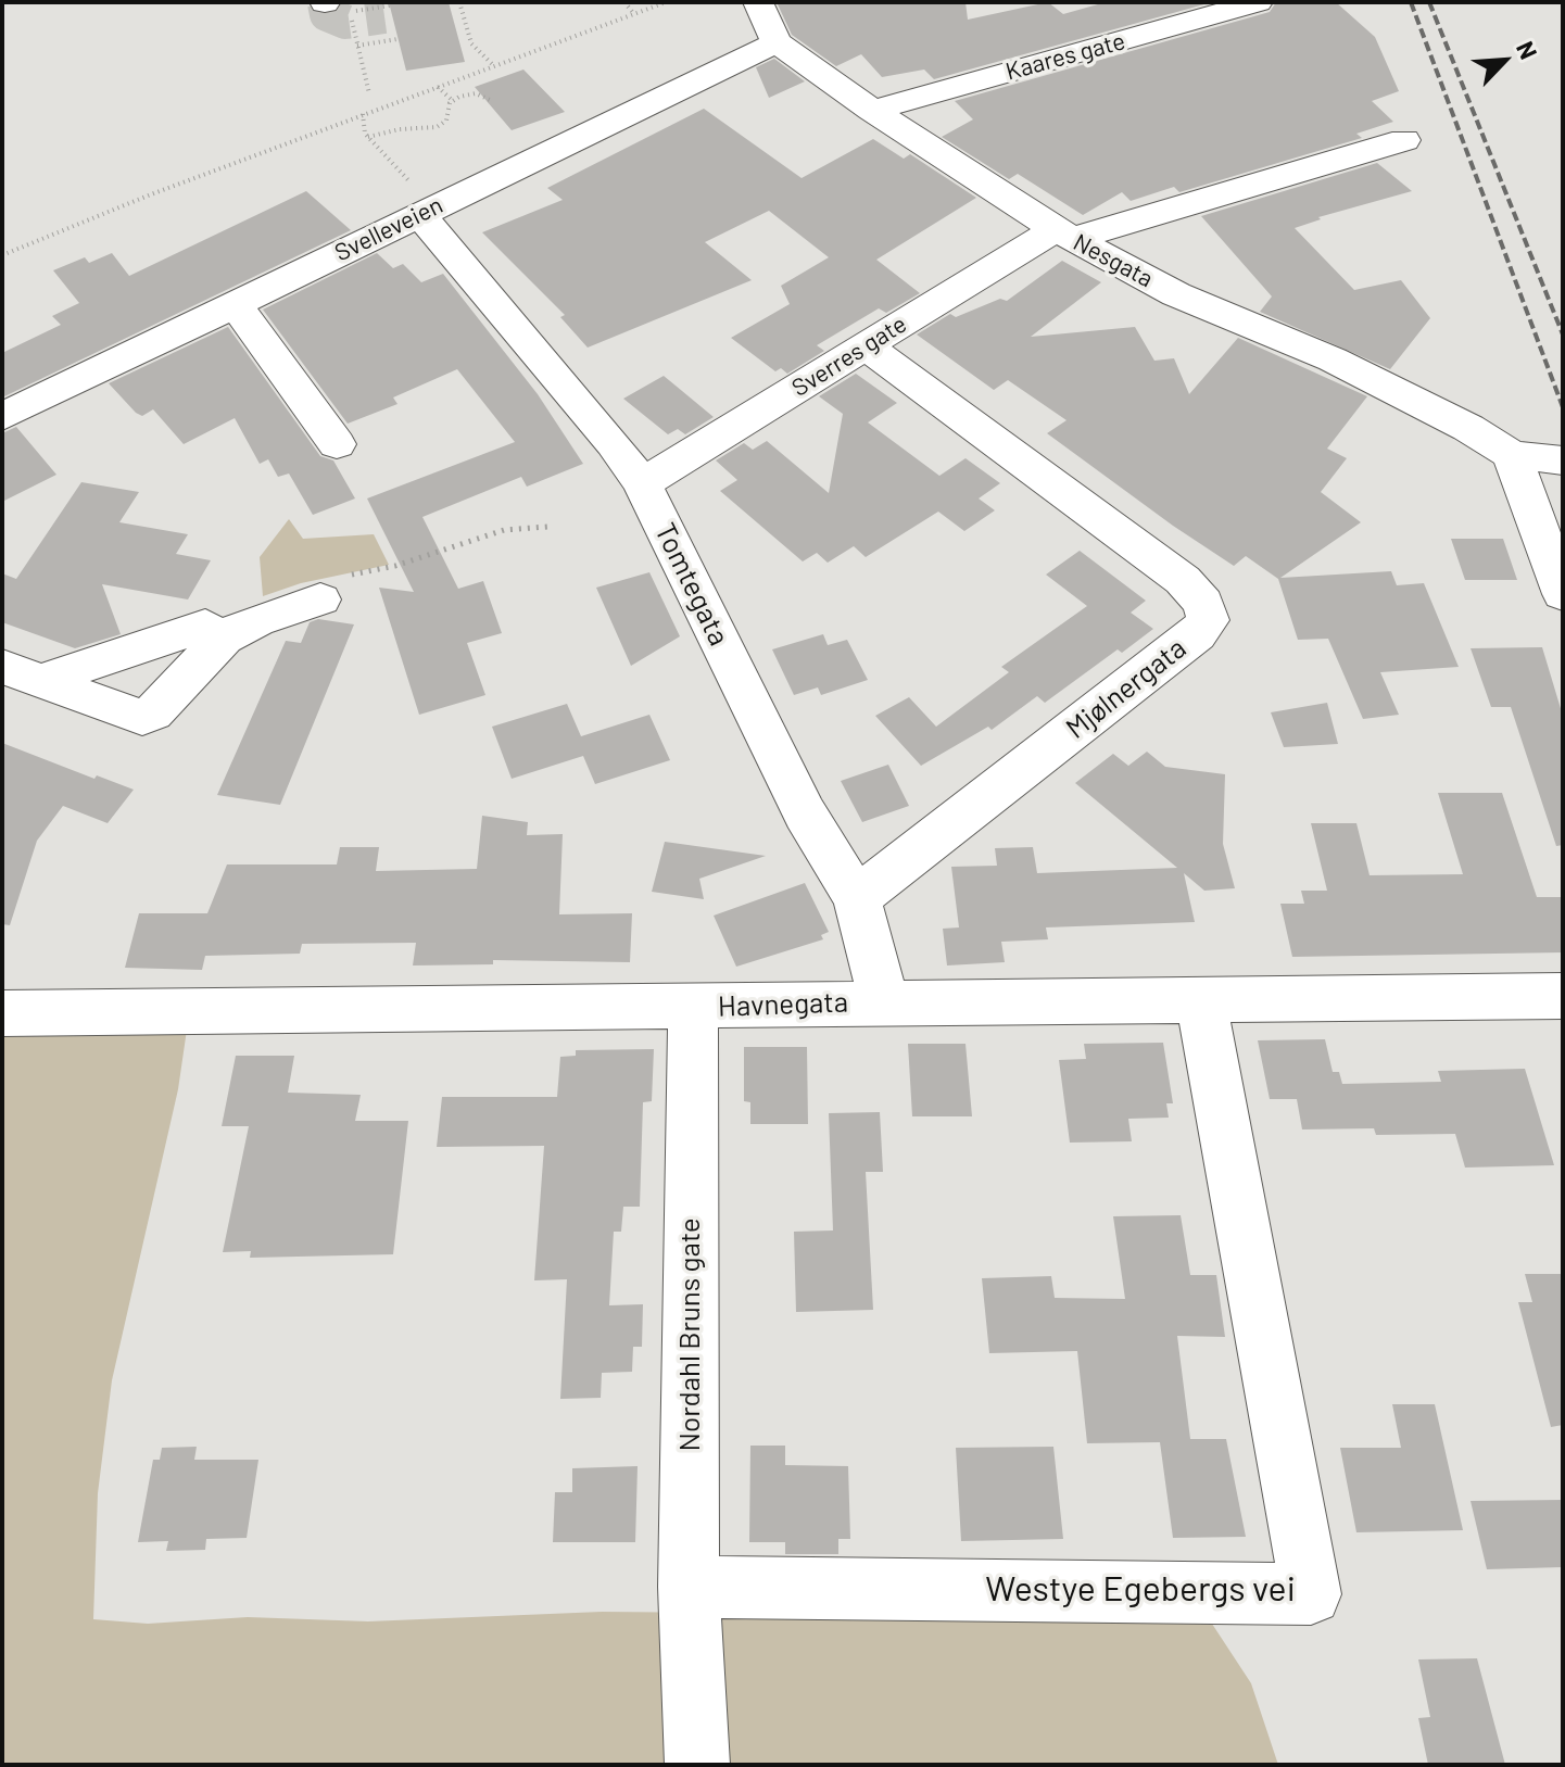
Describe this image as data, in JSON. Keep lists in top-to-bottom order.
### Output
{
  "streets": {
    "street": [
      "Kaares gate",
      "Svelleveien",
      "Nesgata",
      "Sverres gate",
      "Tomtegata",
      "Mjølnergata",
      "Havnegata",
      "Nordahl Bruns gate",
      "Westye Egebergs vei"
    ]
  },
  "crossings": [
    ["Kaares gate", "Nesgata"],
    ["Svelleveien", "Nesgata"],
    ["Svelleveien", "Tomtegata"],
    ["Nesgata", "Sverres gate"],
    ["Sverres gate", "Tomtegata"],
    ["Sverres gate", "Mjølnergata"],
    ["Tomtegata", "Mjølnergata"],
    ["Tomtegata", "Havnegata"],
    ["Havnegata", "Nordahl Bruns gate"],
    ["Havnegata", "Westye Egebergs vei"],
    ["Nordahl Bruns gate", "Westye Egebergs vei"]
  ],
  "north": "top right"
}
